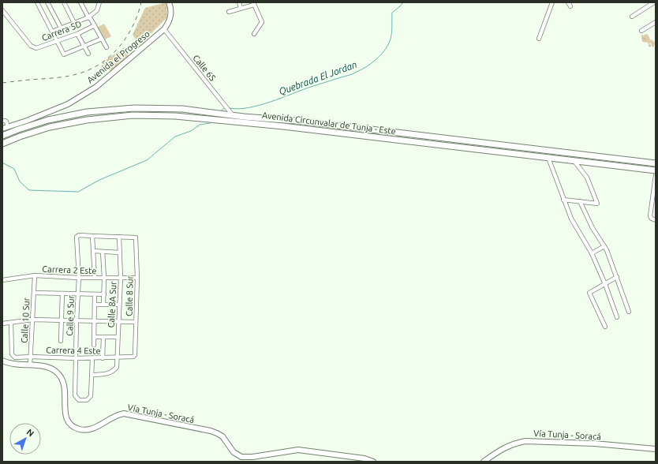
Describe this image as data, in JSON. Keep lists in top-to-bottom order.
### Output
{
  "streets": {
    "highway": ["Avenida Circunvalar de Tunja - Este"],
    "main road": ["Avenida el Progreso", "Vía Tunja - Soracá"],
    "street": [
      "Carrera 5D",
      "Calle 6S",
      "Carrera 2 Este",
      "Calle 8 Sur",
      "Calle 8A Sur",
      "Calle 9 Sur",
      "Calle 10 Sur",
      "Carrera 4 Este"
    ]
  },
  "crossings": [
    ["Avenida el Progreso", "Calle 6S"],
    ["Calle 6S", "Avenida Circunvalar de Tunja - Este"],
    ["Carrera 2 Este", "Calle 8 Sur"],
    ["Carrera 2 Este", "Calle 8A Sur"],
    ["Carrera 2 Este", "Calle 9 Sur"],
    ["Carrera 2 Este", "Calle 10 Sur"],
    ["Calle 8 Sur", "Calle 8A Sur"],
    ["Calle 8 Sur", "Carrera 4 Este"],
    ["Calle 8A Sur", "Calle 9 Sur"],
    ["Calle 8A Sur", "Carrera 4 Este"],
    ["Calle 9 Sur", "Carrera 4 Este"],
    ["Calle 10 Sur", "Carrera 4 Este"],
    ["Calle 10 Sur", "Vía Tunja - Soracá"]
  ],
  "water": ["Quebrada El Jordan"],
  "north": "top right"
}
